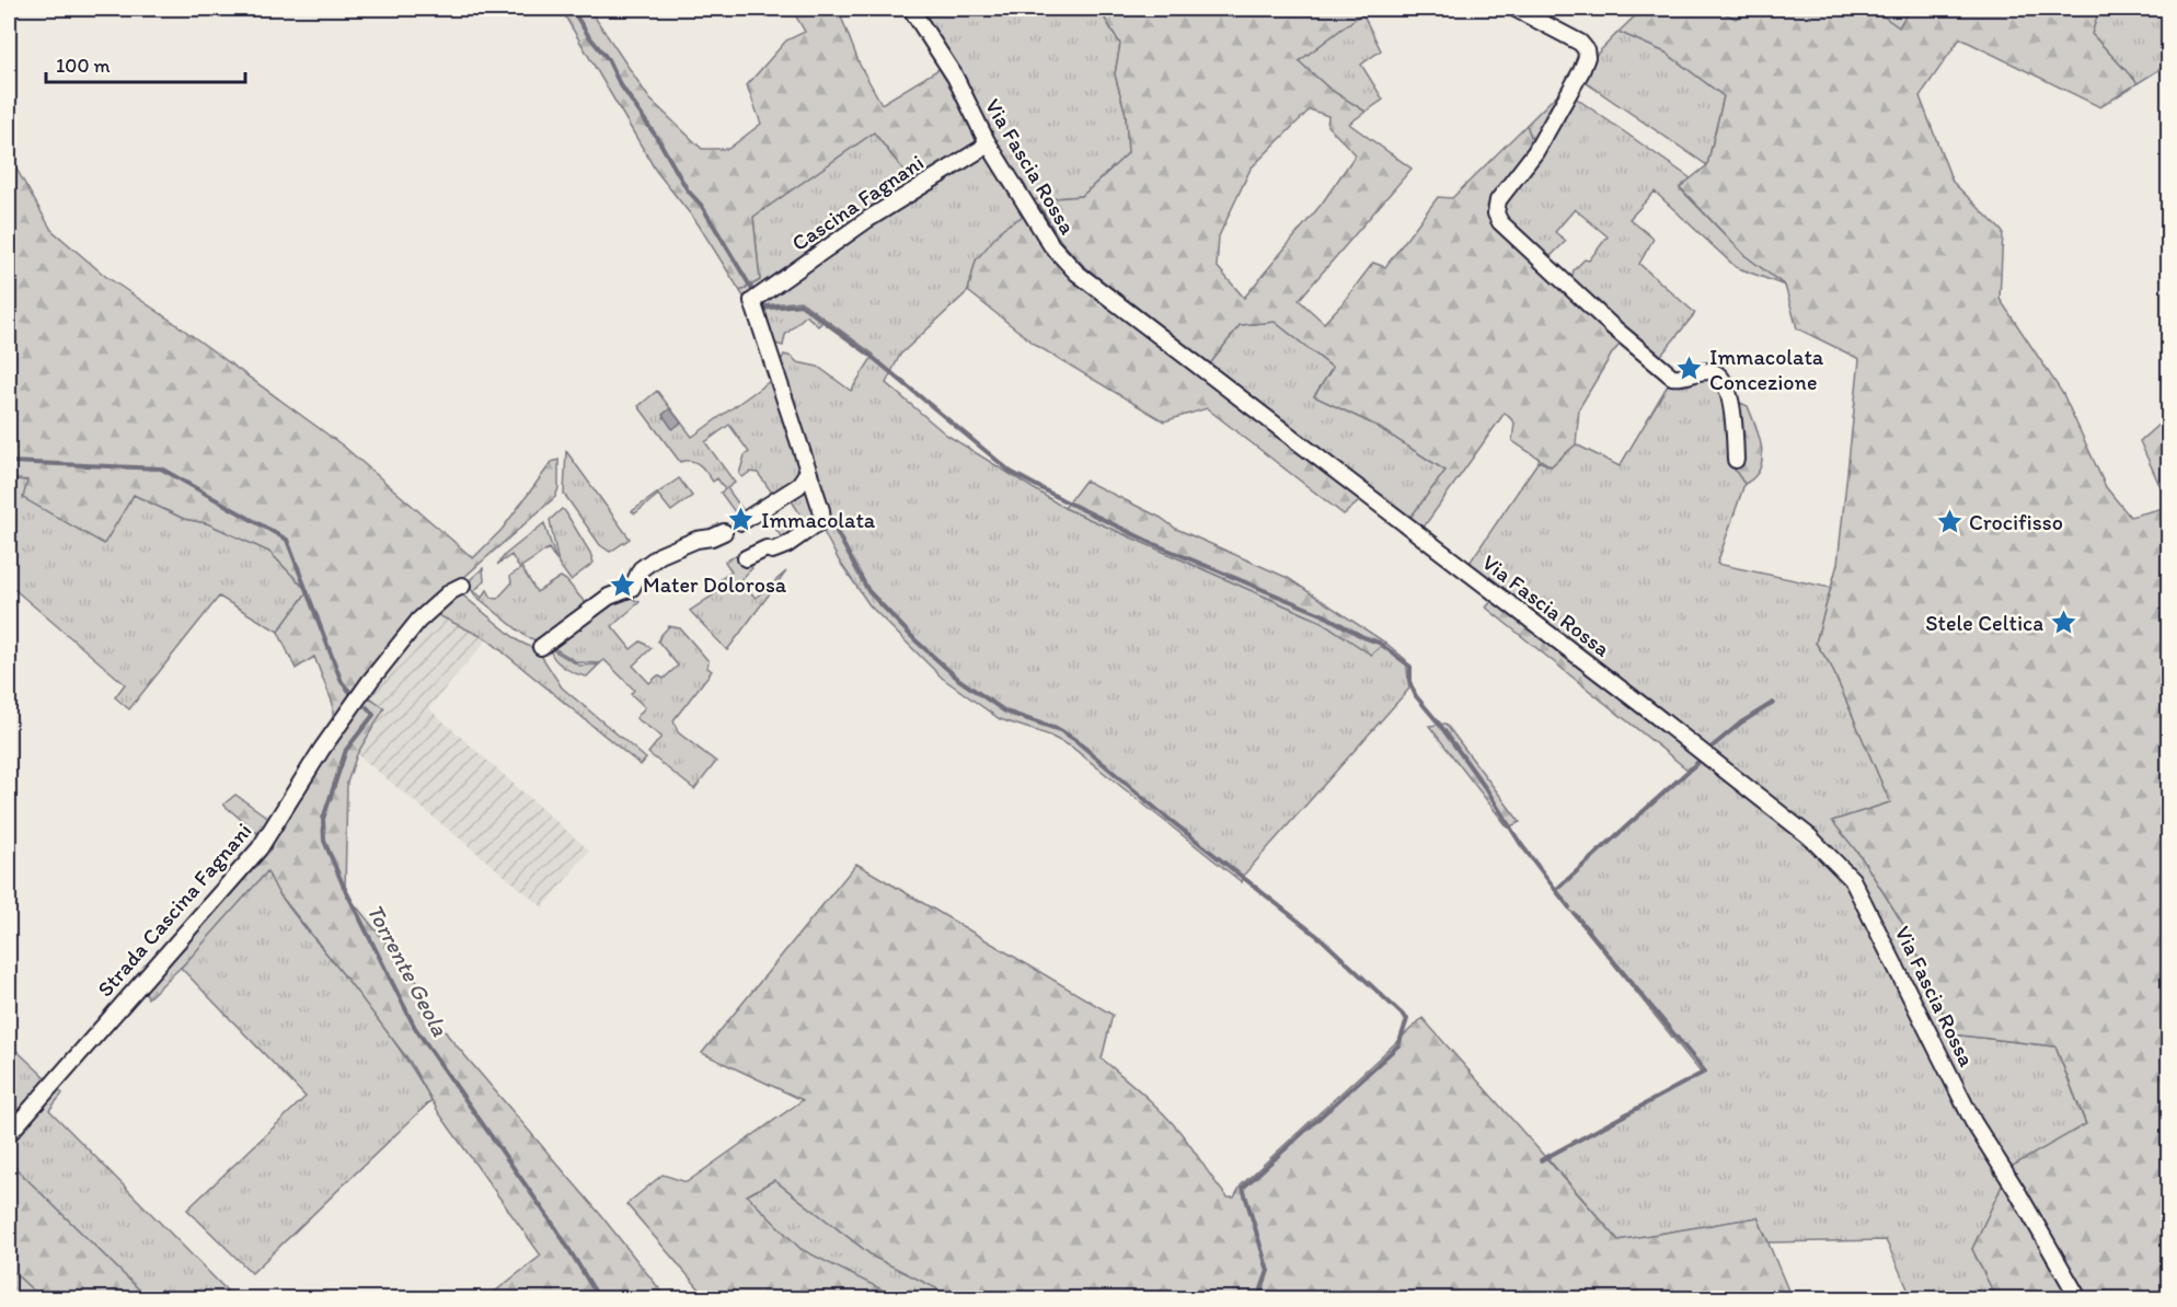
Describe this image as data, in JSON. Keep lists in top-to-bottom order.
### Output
{
  "streets": {
    "street": ["Via Fascia Rossa", "Cascina Fagnani", "Strada Cascina Fagnani"]
  },
  "crossings": [
    ["Via Fascia Rossa", "Cascina Fagnani"]
  ],
  "water": ["Torrente Geola"],
  "places": {
    "place": [
      "Immacolata Concezione",
      "Immacolata",
      "Crocifisso",
      "Mater Dolorosa",
      "Stele Celtica"
    ]
  },
  "scale_bar": "100 m"
}
